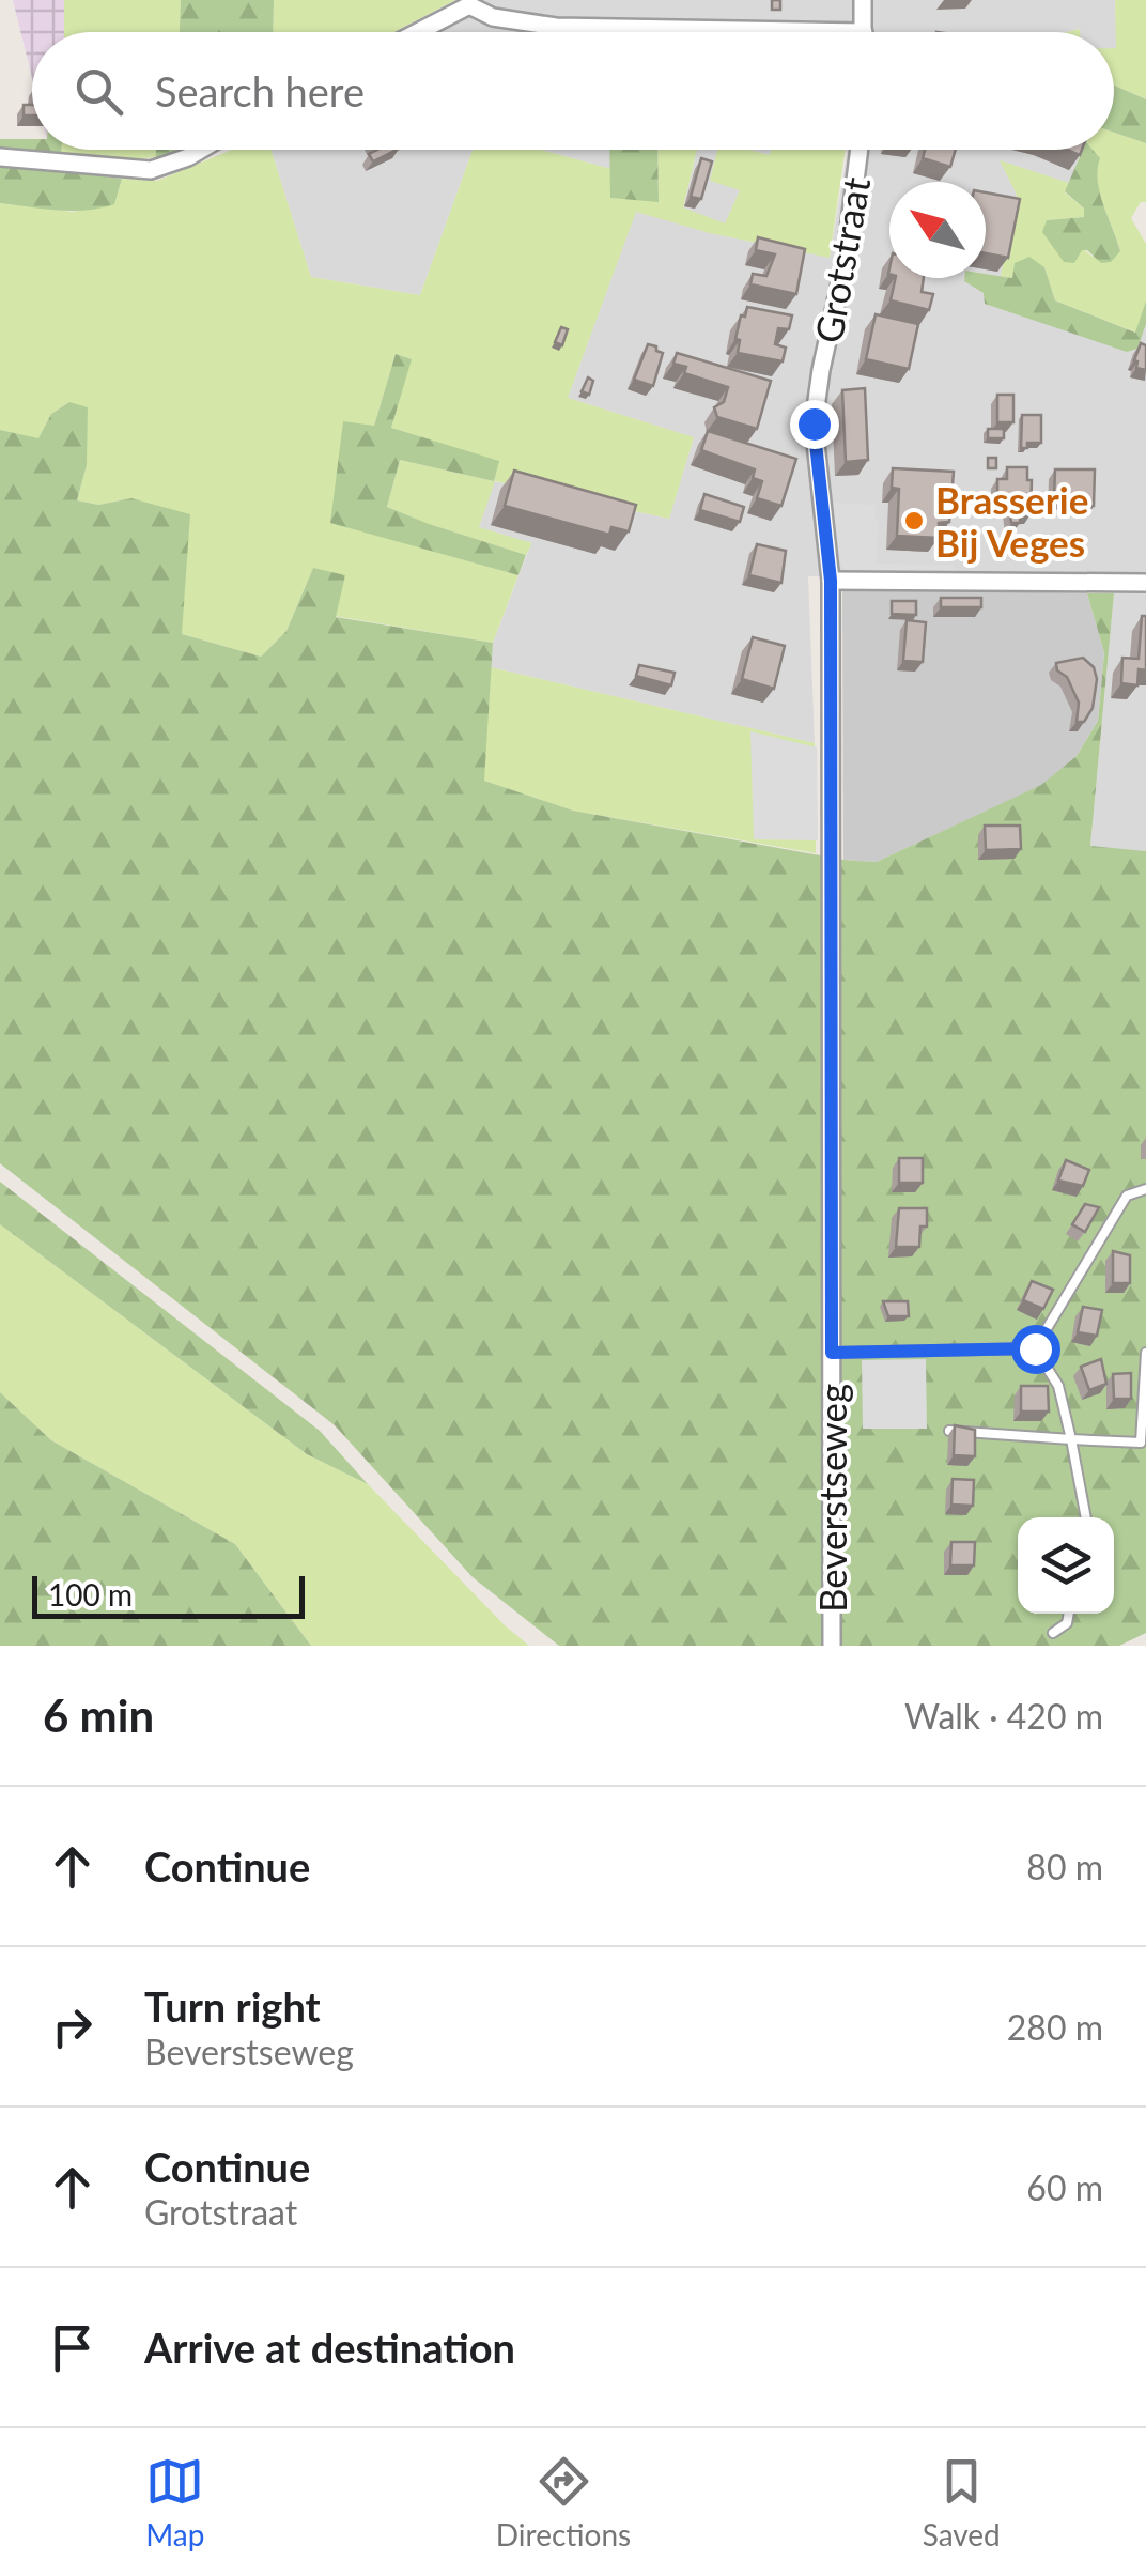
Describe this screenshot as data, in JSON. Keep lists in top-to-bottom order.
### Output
{
  "streets": {
    "street": ["Grotstraat", "Beverstseweg"]
  },
  "crossings": [
    ["Grotstraat", "Beverstseweg"]
  ],
  "places": ["Brasserie Bij Veges"],
  "scale_bar": "100 m",
  "north": "top left",
  "page": {
    "search": "Search here",
    "scale": "100 m",
    "heading": ["6 min", "Walk · 420 m"],
    "list": [
      ["Continue", "80 m"],
      ["Turn right", "Beverstseweg", "280 m"],
      ["Continue", "Grotstraat", "60 m"],
      "Arrive at destination"
    ],
    "nav": ["Map", "Directions", "Saved"]
  }
}
